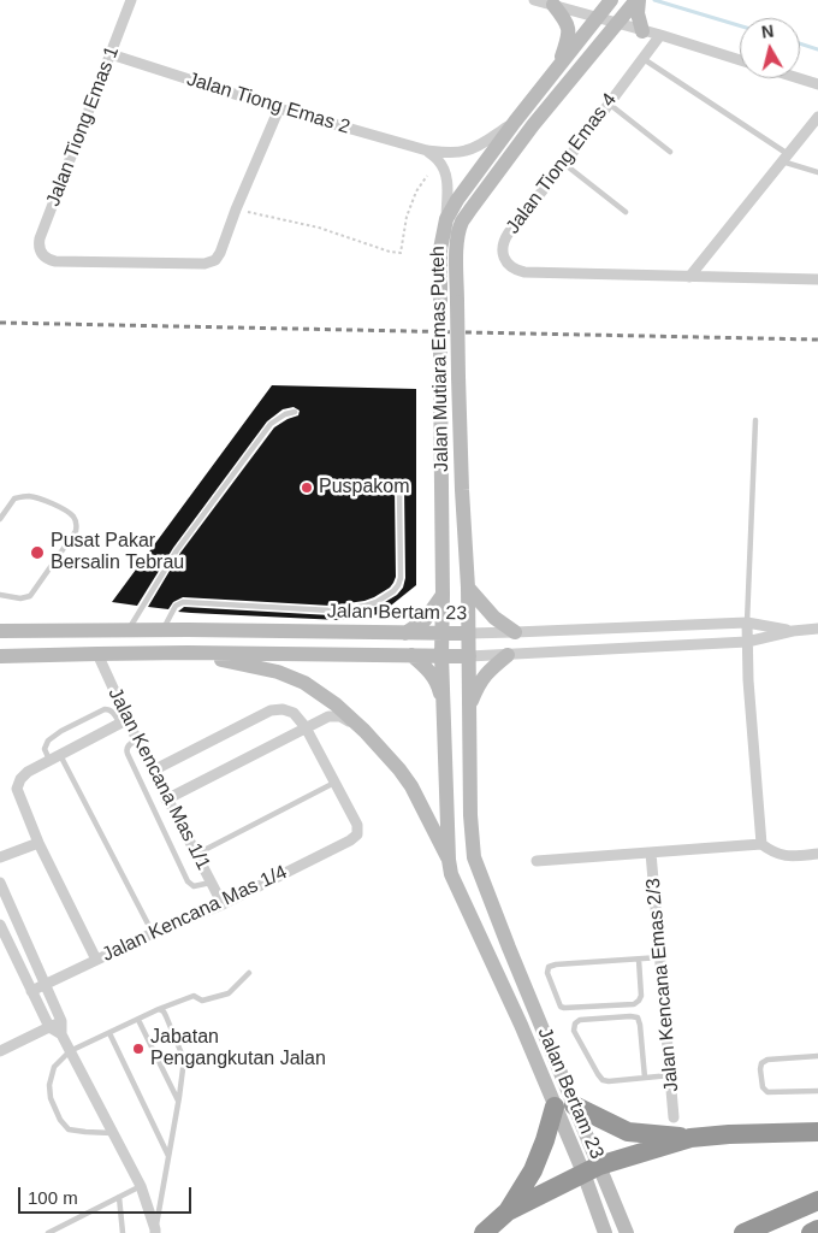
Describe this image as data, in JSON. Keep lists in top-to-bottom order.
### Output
{
  "streets": {
    "street": [
      "Jalan Tiong Emas 2",
      "Jalan Tiong Emas 1",
      "Jalan Tiong Emas 4",
      "Jalan Mutiara Emas Puteh",
      "Jalan Bertam 23",
      "Jalan Kencana Mas 1/1",
      "Jalan Kencana Mas 1/4",
      "Jalan Kencana Emas 2/3"
    ]
  },
  "crossings": [
    ["Jalan Tiong Emas 2", "Jalan Tiong Emas 1"],
    ["Jalan Tiong Emas 2", "Jalan Mutiara Emas Puteh"],
    ["Jalan Mutiara Emas Puteh", "Jalan Bertam 23"],
    ["Jalan Bertam 23", "Jalan Kencana Mas 1/1"],
    ["Jalan Kencana Mas 1/1", "Jalan Kencana Mas 1/4"]
  ],
  "places": ["Puspakom", "Pusat Pakar Bersalin Tebrau", "Jabatan Pengangkutan Jalan"],
  "scale_bar": "100 m",
  "north": "top"
}
